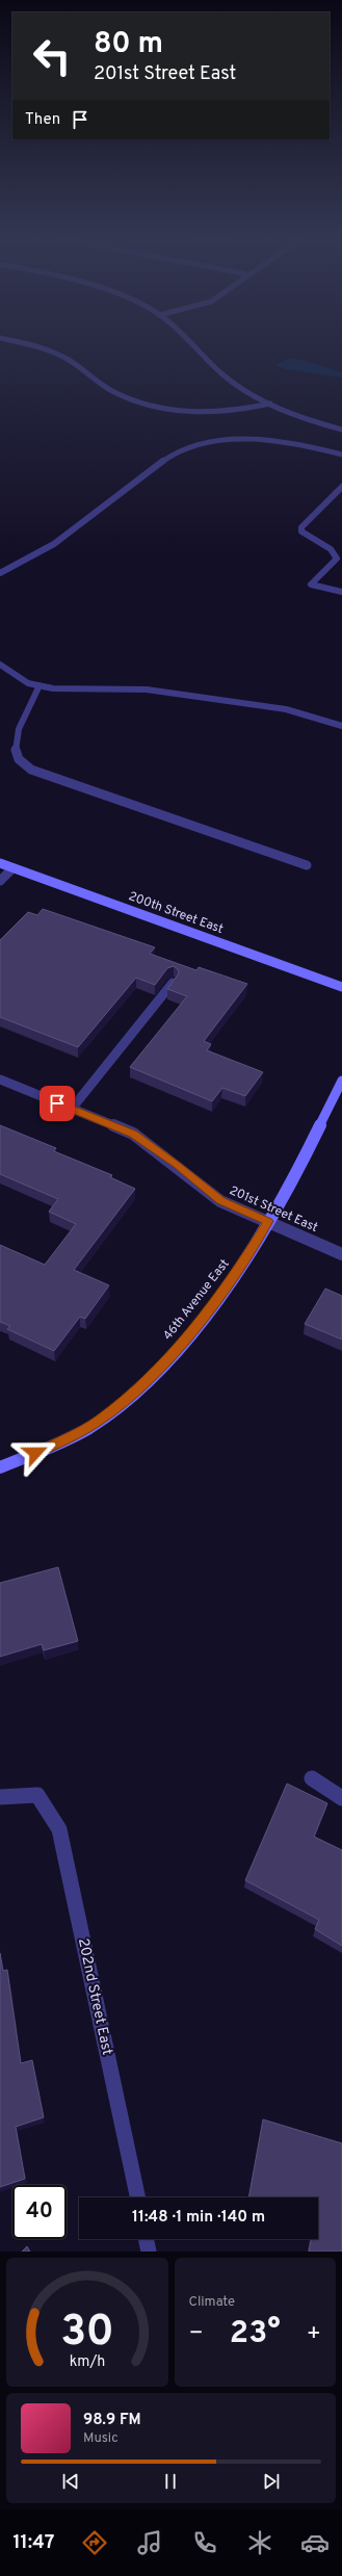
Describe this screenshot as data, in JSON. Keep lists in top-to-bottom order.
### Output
{
  "streets": {
    "street": [
      "200th Street East",
      "201st Street East",
      "46th Avenue East",
      "202nd Street East"
    ]
  },
  "crossings": [
    ["201st Street East", "46th Avenue East"]
  ],
  "page": {
    "turn": ["80 m", "201st Street East"],
    "then": "Then",
    "limit": "40",
    "trip": "11:48 · 1 min · 140 m",
    "tile": "Climate",
    "heat": ["−", "23°", "+"],
    "song": ["98.9 FM", "Music"],
    "tabs": "11:47",
    "gauge": ["30", "km/h"]
  }
}
